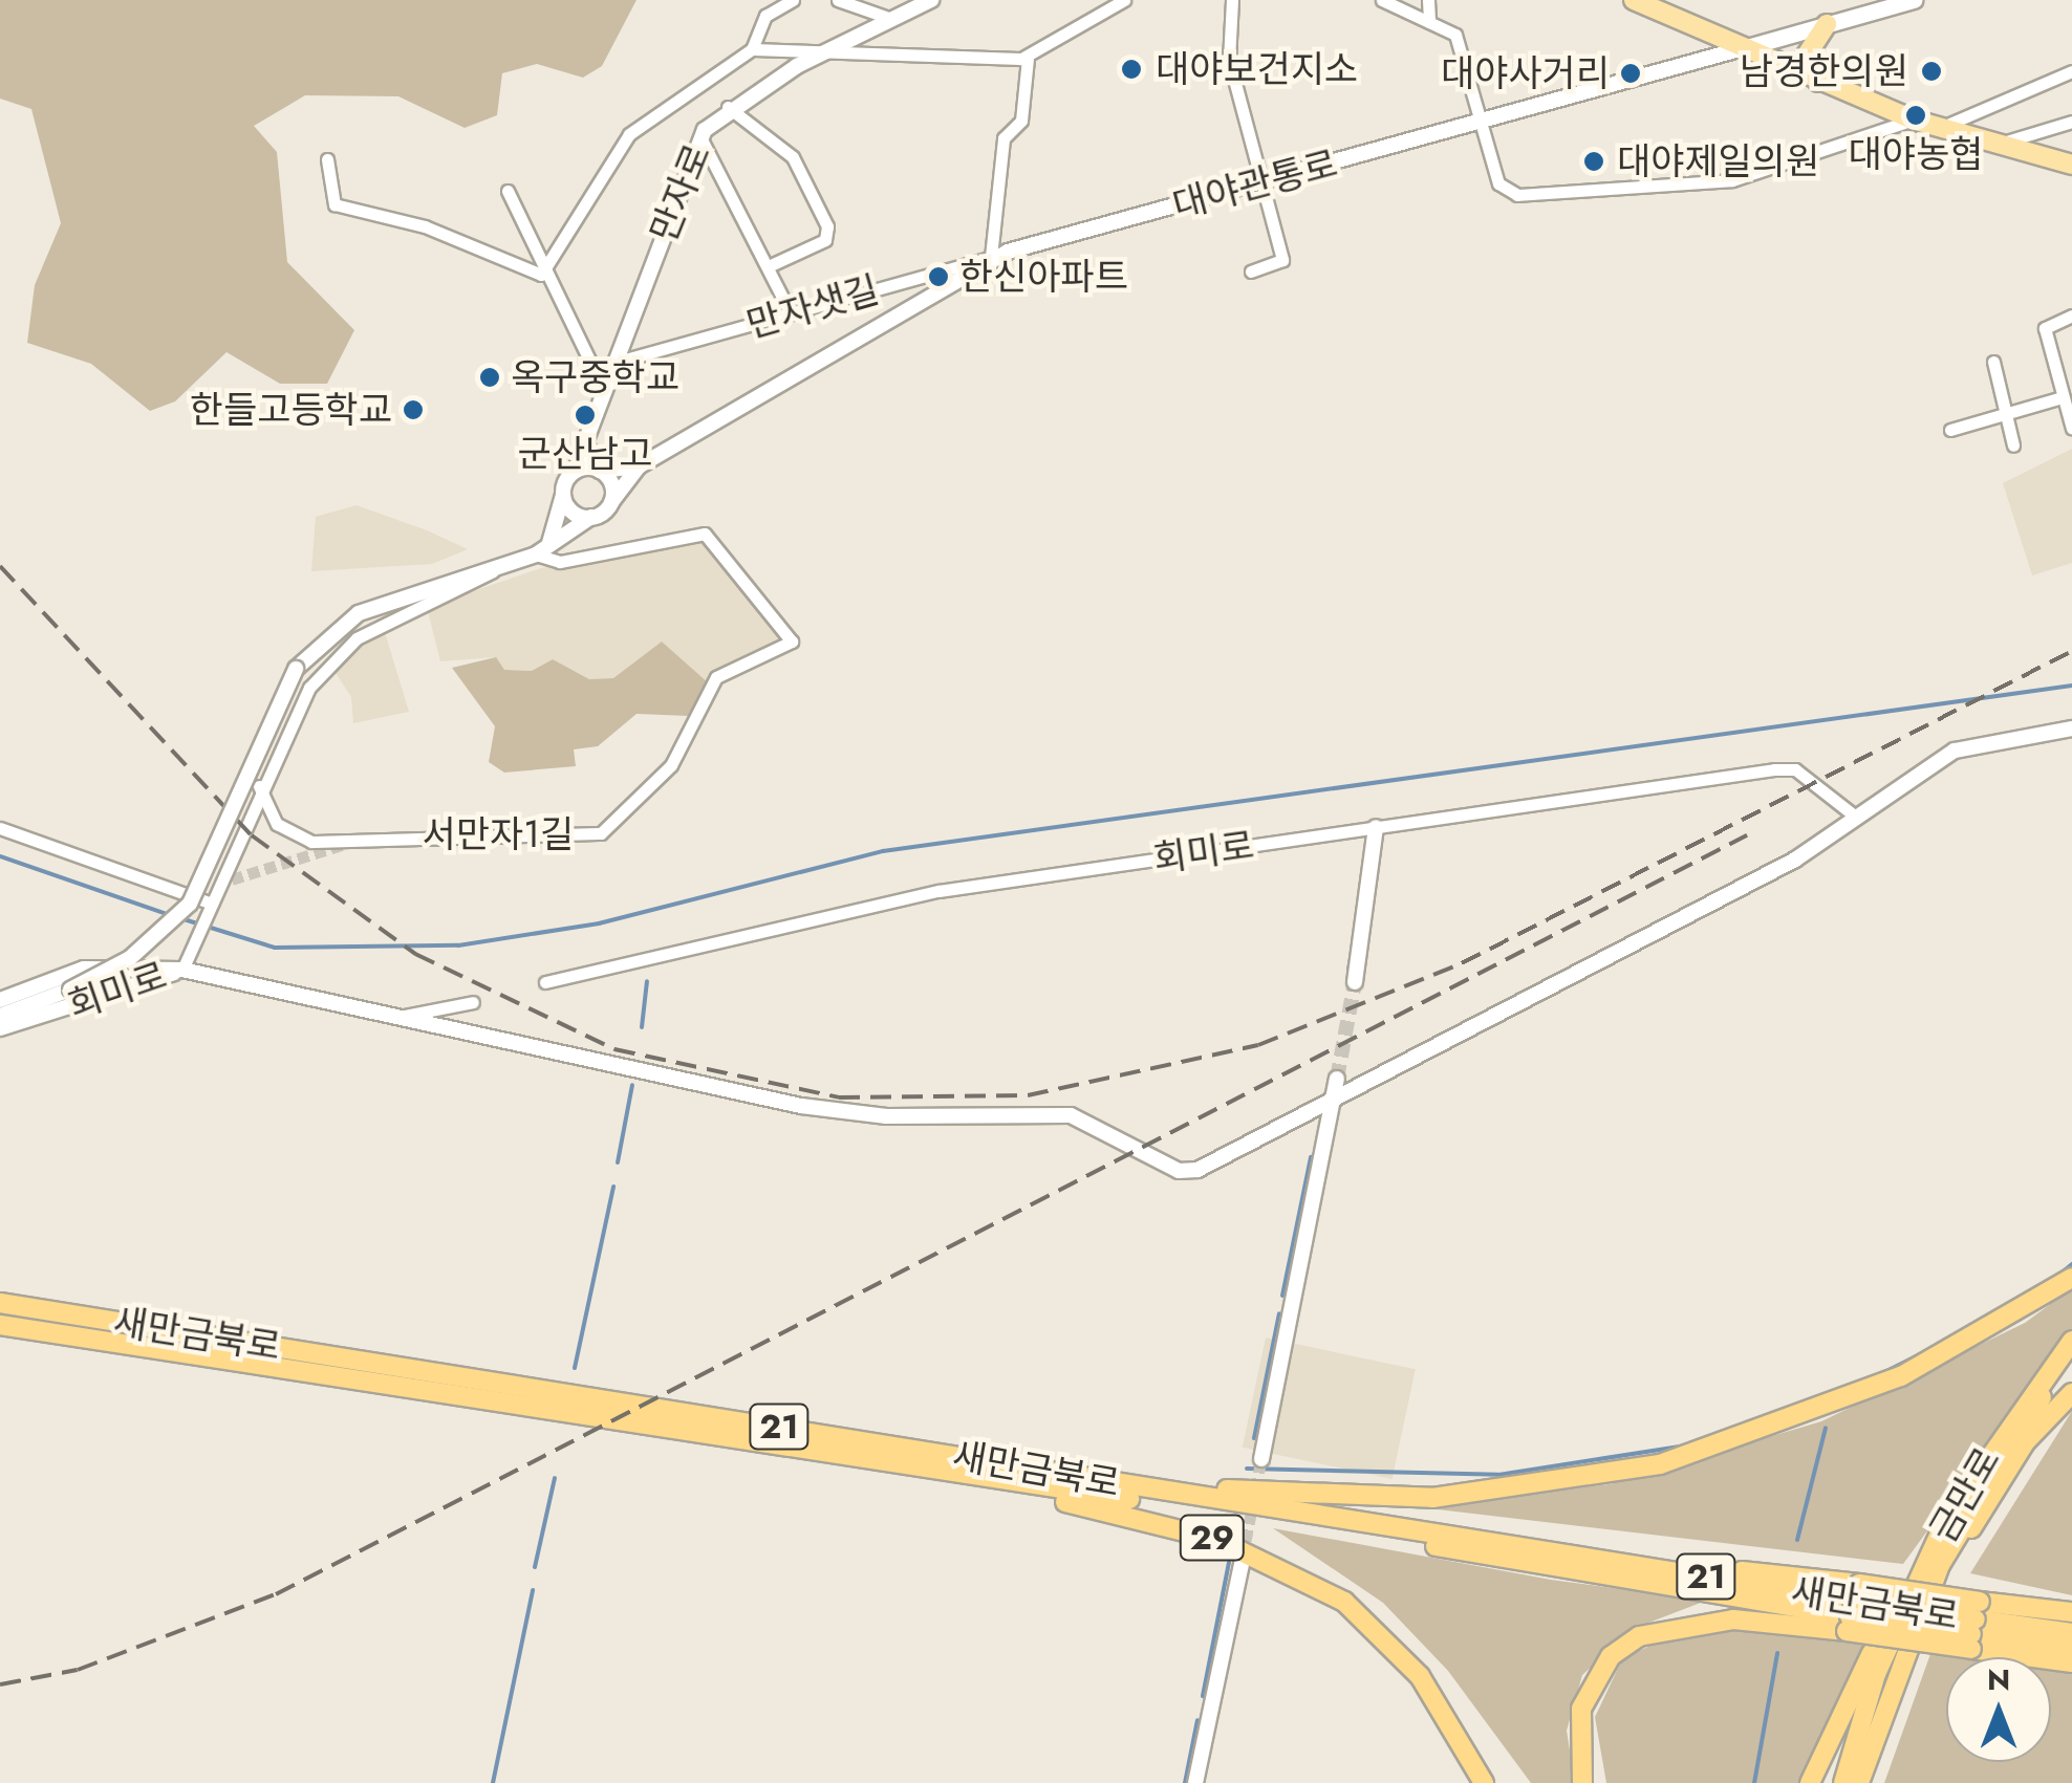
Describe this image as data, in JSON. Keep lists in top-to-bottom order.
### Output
{
  "streets": {
    "highway": [
      "새만금북로",
      "21",
      "금만로",
      "29"
    ],
    "main road": ["대야관통로"],
    "street": [
      "만자로",
      "만자샛길",
      "서만자1길",
      "회미로"
    ]
  },
  "crossings": [
    ["대야관통로", "만자샛길"],
    ["만자로", "만자샛길"],
    ["새만금북로", "29"]
  ],
  "places": [
    "대야보건지소",
    "남경한의원",
    "대야사거리",
    "대야농협",
    "대야제일의원",
    "한신아파트",
    "옥구중학교",
    "한들고등학교",
    "군산남고"
  ],
  "north": "top"
}
